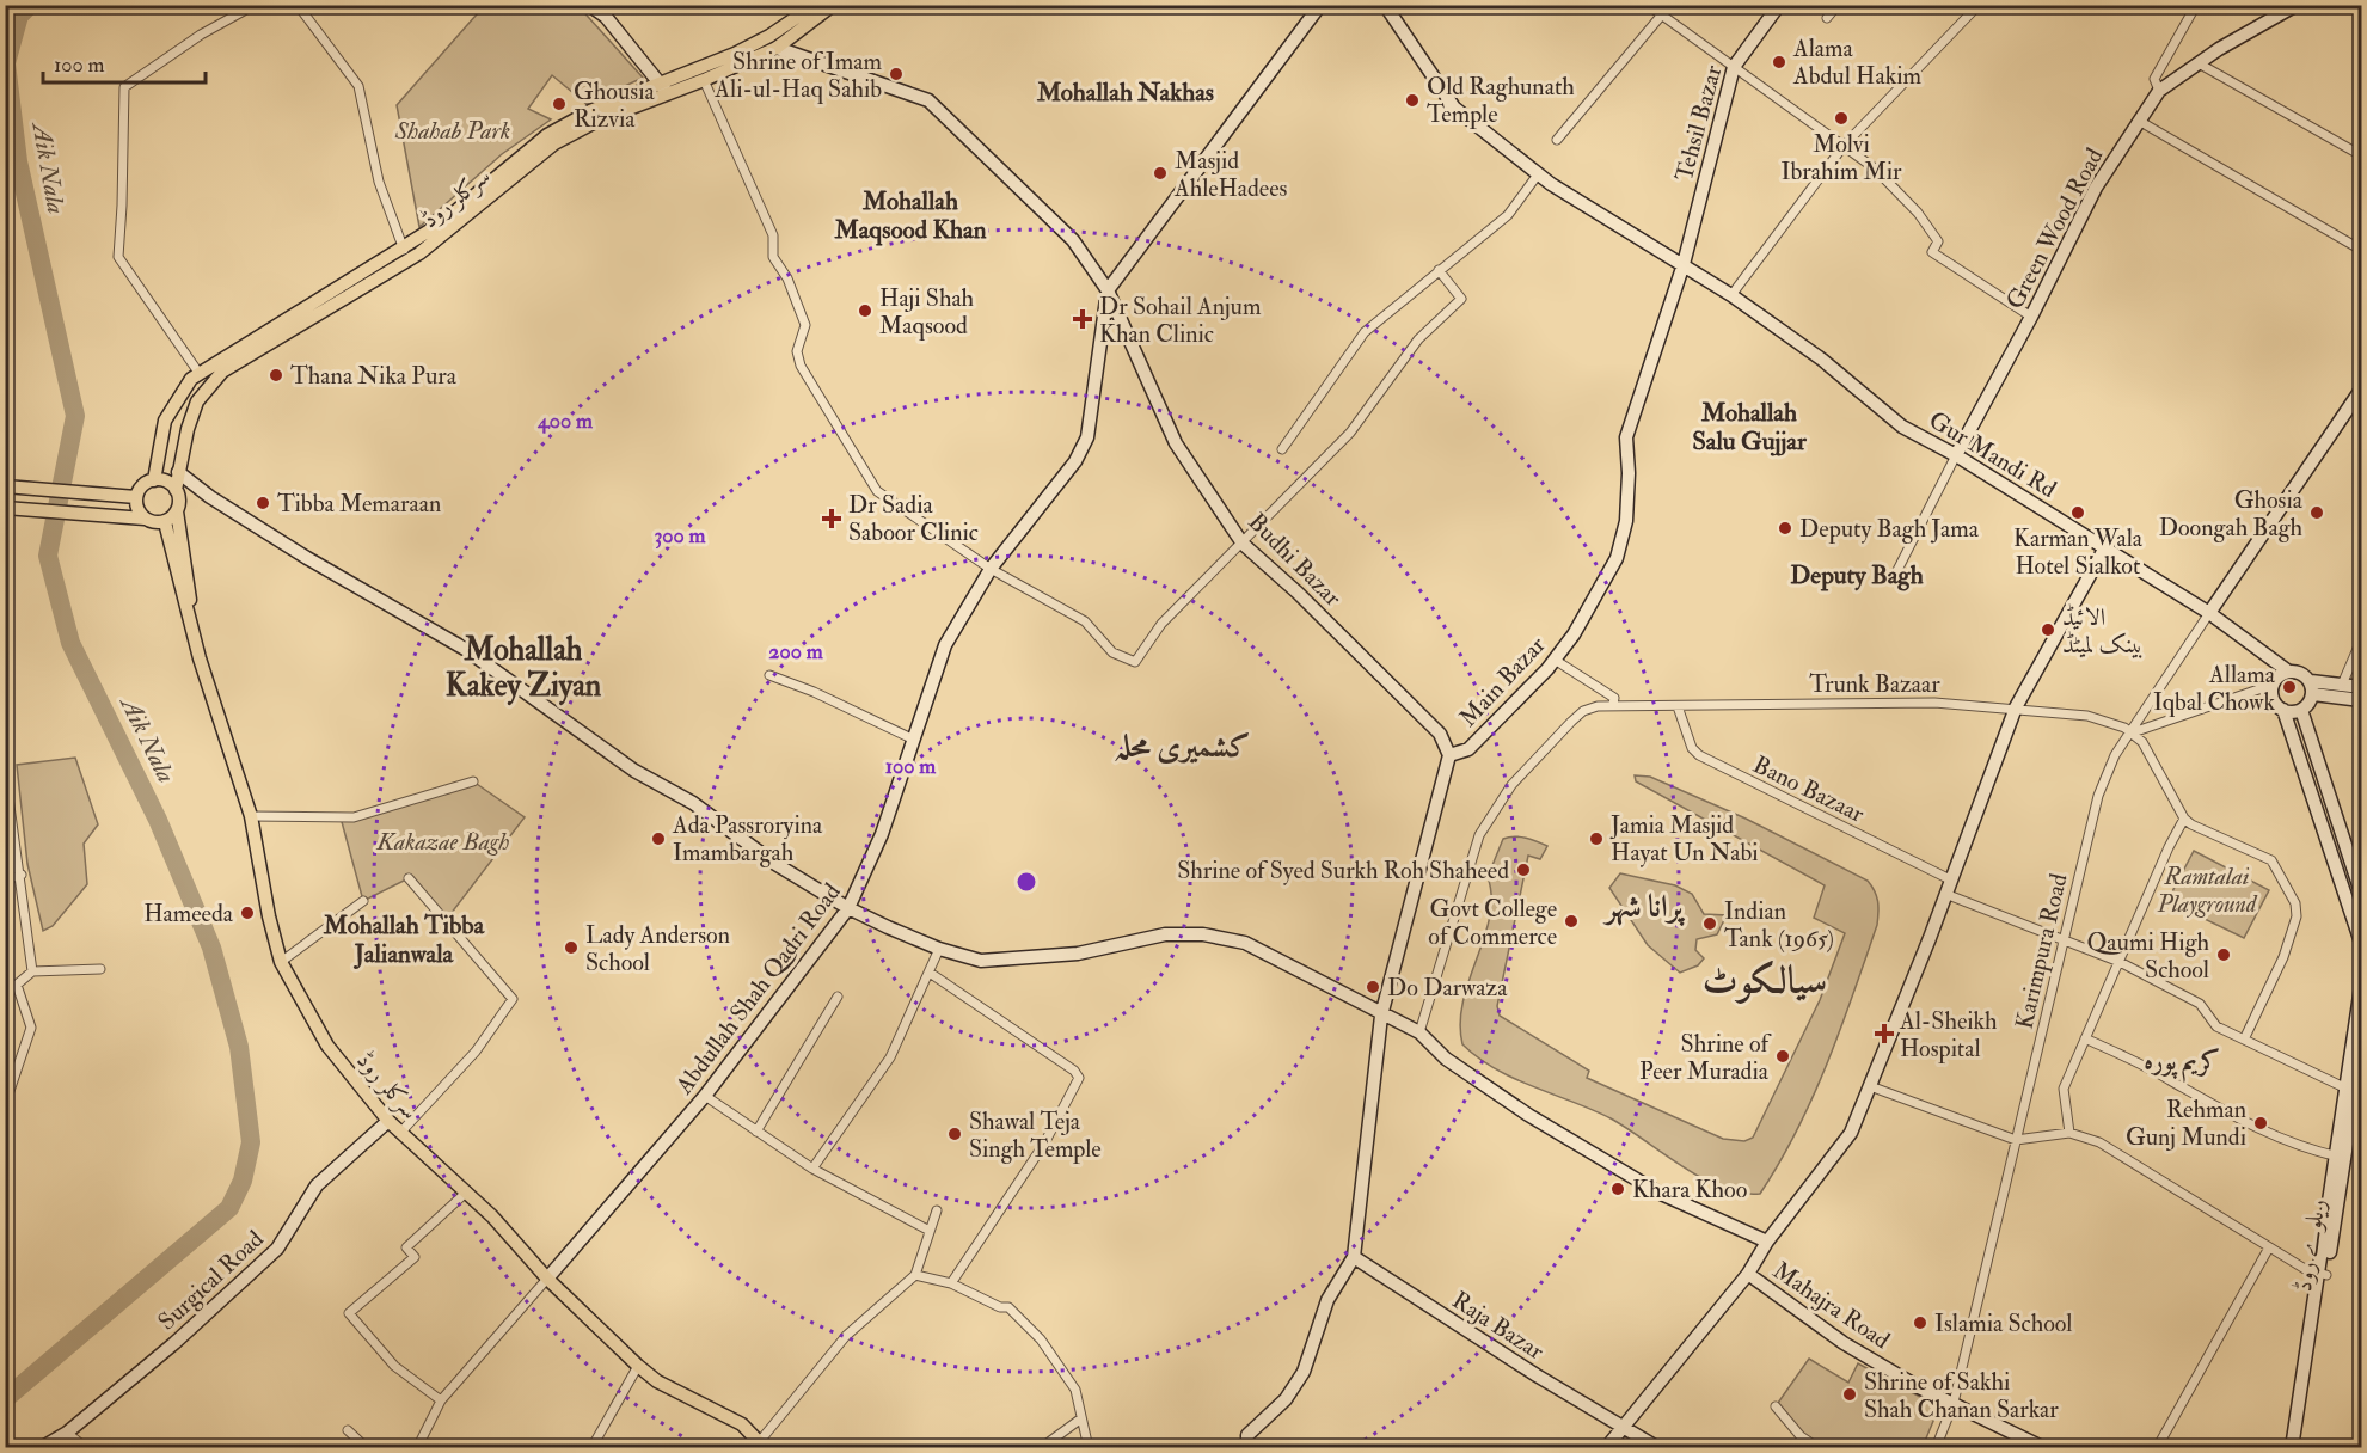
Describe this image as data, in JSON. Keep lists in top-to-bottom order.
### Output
{
  "streets": {
    "main road": ["سرکلر روڈ"],
    "street": [
      "Tehsil Bazar",
      "Green Wood Road",
      "Gur Mandi Rd",
      "Budhi Bazar",
      "Main Bazar",
      "Trunk Bazaar",
      "Bano Bazaar",
      "Karimpura Road",
      "Abdullah Shah Qadri Road",
      "ریلوے روڈ",
      "Surgical Road",
      "Mahajra Road",
      "Raja Bazar"
    ]
  },
  "crossings": [
    ["Tehsil Bazar", "Gur Mandi Rd"],
    ["Tehsil Bazar", "Main Bazar"],
    ["سرکلر روڈ", "Budhi Bazar"],
    ["سرکلر روڈ", "Abdullah Shah Qadri Road"],
    ["سرکلر روڈ", "Surgical Road"],
    ["Green Wood Road", "Gur Mandi Rd"],
    ["Gur Mandi Rd", "Main Bazar"],
    ["Gur Mandi Rd", "Karimpura Road"],
    ["Budhi Bazar", "Main Bazar"],
    ["Budhi Bazar", "Abdullah Shah Qadri Road"],
    ["Main Bazar", "Raja Bazar"],
    ["Trunk Bazaar", "Bano Bazaar"],
    ["Trunk Bazaar", "Karimpura Road"],
    ["Karimpura Road", "Mahajra Road"]
  ],
  "districts": [
    "Mohallah Nakhas",
    "Mohallah Maqsood Khan",
    "Mohallah Salu Gujjar",
    "Deputy Bagh",
    "Mohallah Kakey Ziyan",
    "کشمیری محلہ",
    "پرانا شہر",
    "Mohallah Tibba Jalianwala",
    "سیالکوٹ",
    "کریم پورہ"
  ],
  "water": ["Aik Nala"],
  "parks": ["Shahab Park", "Kakazae Bagh", "Ramtalai Playground"],
  "places": {
    "other": [
      "Alama Abdul Hakim",
      "Shrine of Imam Ali-ul-Haq Sahib",
      "Old Raghunath Temple",
      "Ghousia Rizvia",
      "Molvi Ibrahim Mir",
      "Masjid AhleHadees",
      "Haji Shah Maqsood",
      "Thana Nika Pura",
      "Tibba Memaraan",
      "Karman Wala Hotel Sialkot",
      "Ghosia Doongah Bagh",
      "Deputy Bagh Jama",
      "الائیڈ بینک لمیٹڈ",
      "Allama Iqbal Chowk",
      "Ada Passroryina Imambargah",
      "Jamia Masjid Hayat Un Nabi",
      "Shrine of Syed Surkh Roh Shaheed",
      "Hameeda",
      "Govt College of Commerce",
      "Indian Tank (1965)",
      "Lady Anderson School",
      "Qaumi High School",
      "Do Darwaza",
      "Shrine of Peer Muradia",
      "Rehman Gunj Mundi",
      "Shawal Teja Singh Temple",
      "Khara Khoo",
      "Islamia School",
      "Shrine of Sakhi Shah Chanan Sarkar"
    ],
    "health": ["Dr Sohail Anjum Khan Clinic", "Dr Sadia Saboor Clinic", "Al-Sheikh Hospital"]
  },
  "scale_bar": "100 m",
  "rings": [
    "400 m",
    "300 m",
    "200 m",
    "100 m"
  ]
}
